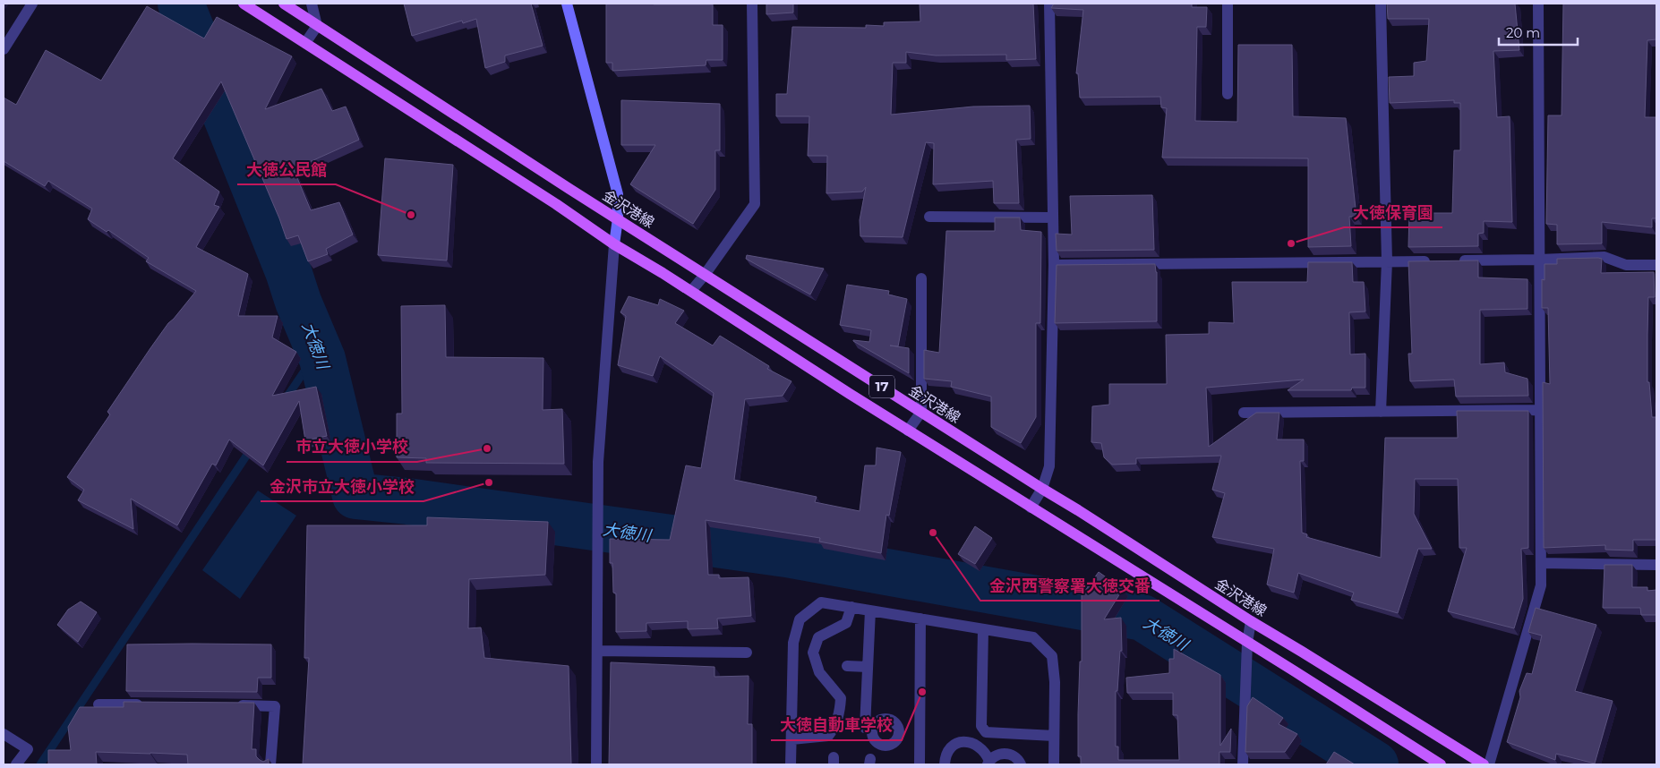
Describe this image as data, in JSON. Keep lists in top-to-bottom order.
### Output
{
  "streets": {
    "main road": ["金沢港線", "17"]
  },
  "water": ["大徳川"],
  "places": [
    "大徳公民館",
    "大徳保育園",
    "市立大徳小学校",
    "金沢市立大徳小学校",
    "金沢西警察署大徳交番",
    "大徳自動車学校"
  ],
  "scale_bar": "20 m"
}
